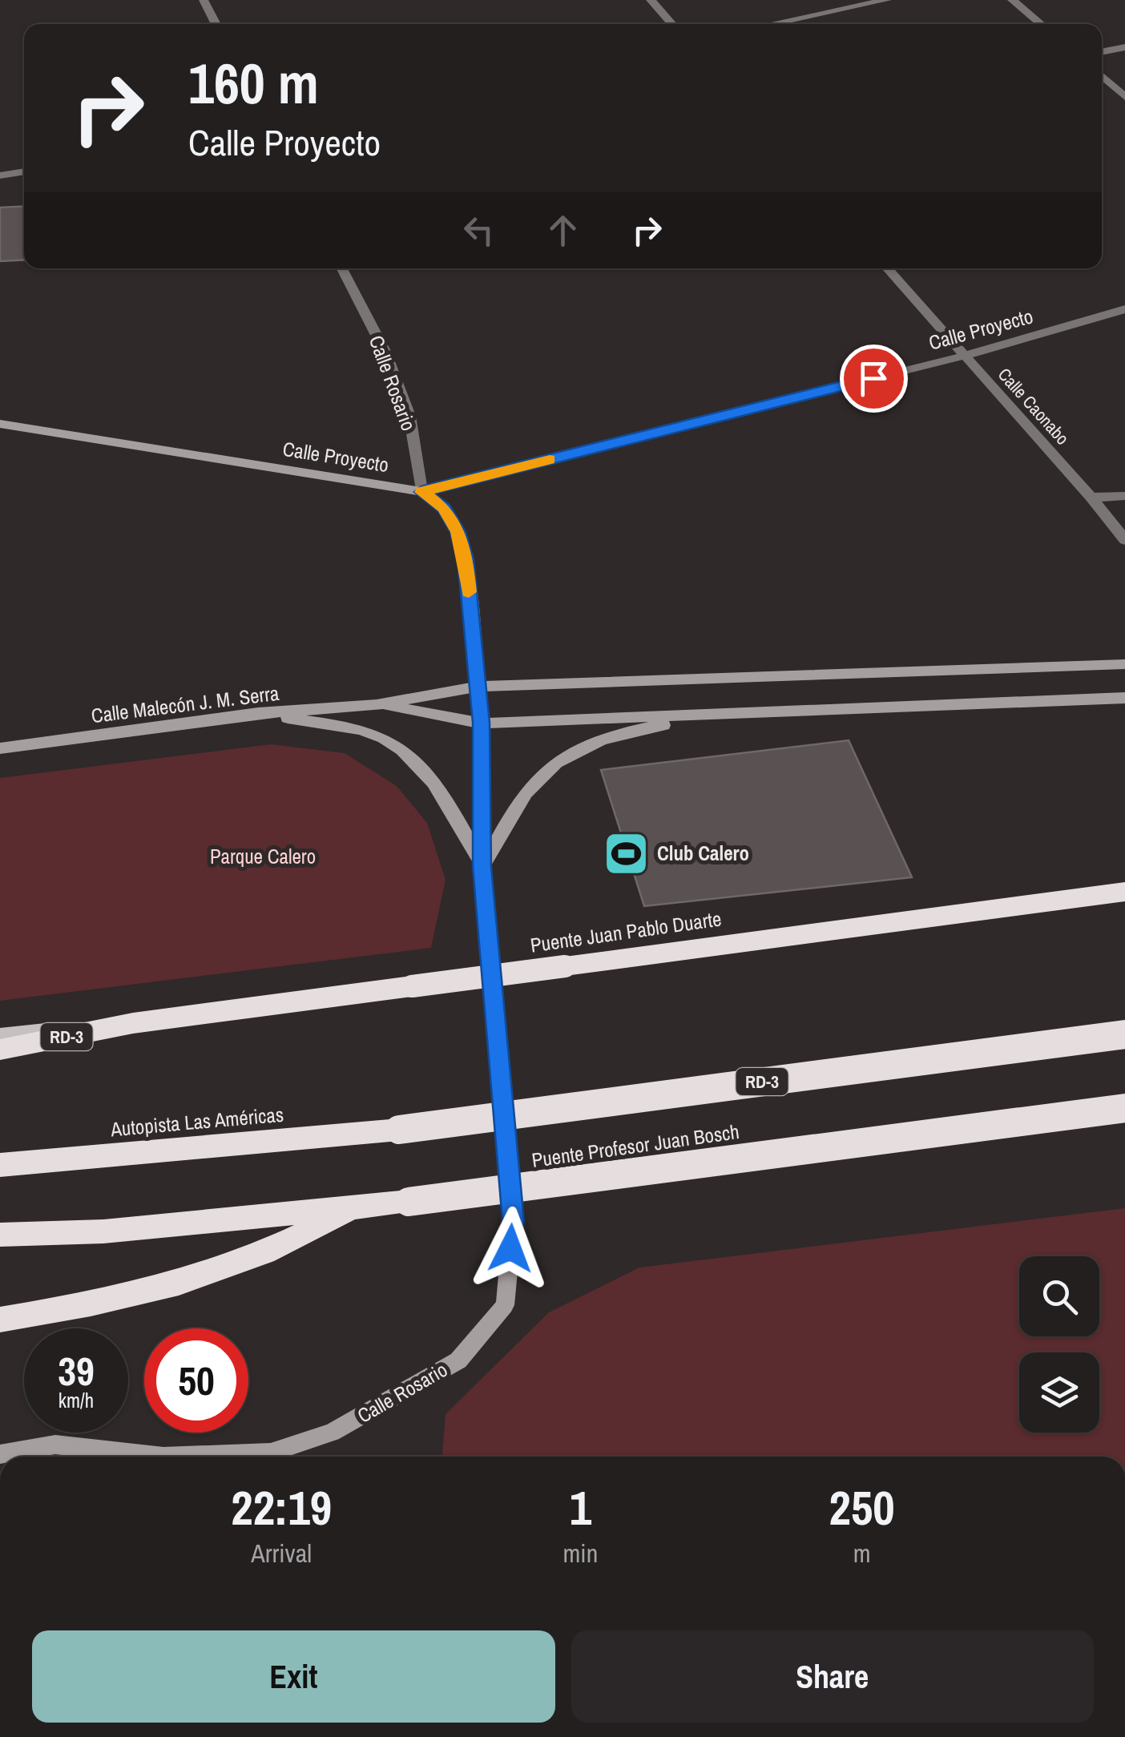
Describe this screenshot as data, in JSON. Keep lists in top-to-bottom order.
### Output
{
  "streets": {
    "highway": [
      "Puente Juan Pablo Duarte",
      "RD-3",
      "Autopista Las Américas",
      "Puente Profesor Juan Bosch"
    ],
    "main road": ["Calle Proyecto", "Calle Rosario", "Calle Malecón J. M. Serra"],
    "street": ["Calle Caonabo"]
  },
  "crossings": [
    ["Calle Proyecto", "Calle Rosario"],
    ["Calle Proyecto", "Calle Caonabo"],
    ["Puente Juan Pablo Duarte", "RD-3"]
  ],
  "parks": ["Parque Calero"],
  "places": {
    "sports": ["Club Calero"]
  },
  "page": {
    "turn": ["160 m", "Calle Proyecto"],
    "speed": "39 km/h",
    "limit": "50",
    "eta": [
      "22:19",
      "Arrival",
      "1",
      "min",
      "250",
      "m"
    ],
    "buttons": ["Exit", "Share"]
  }
}
